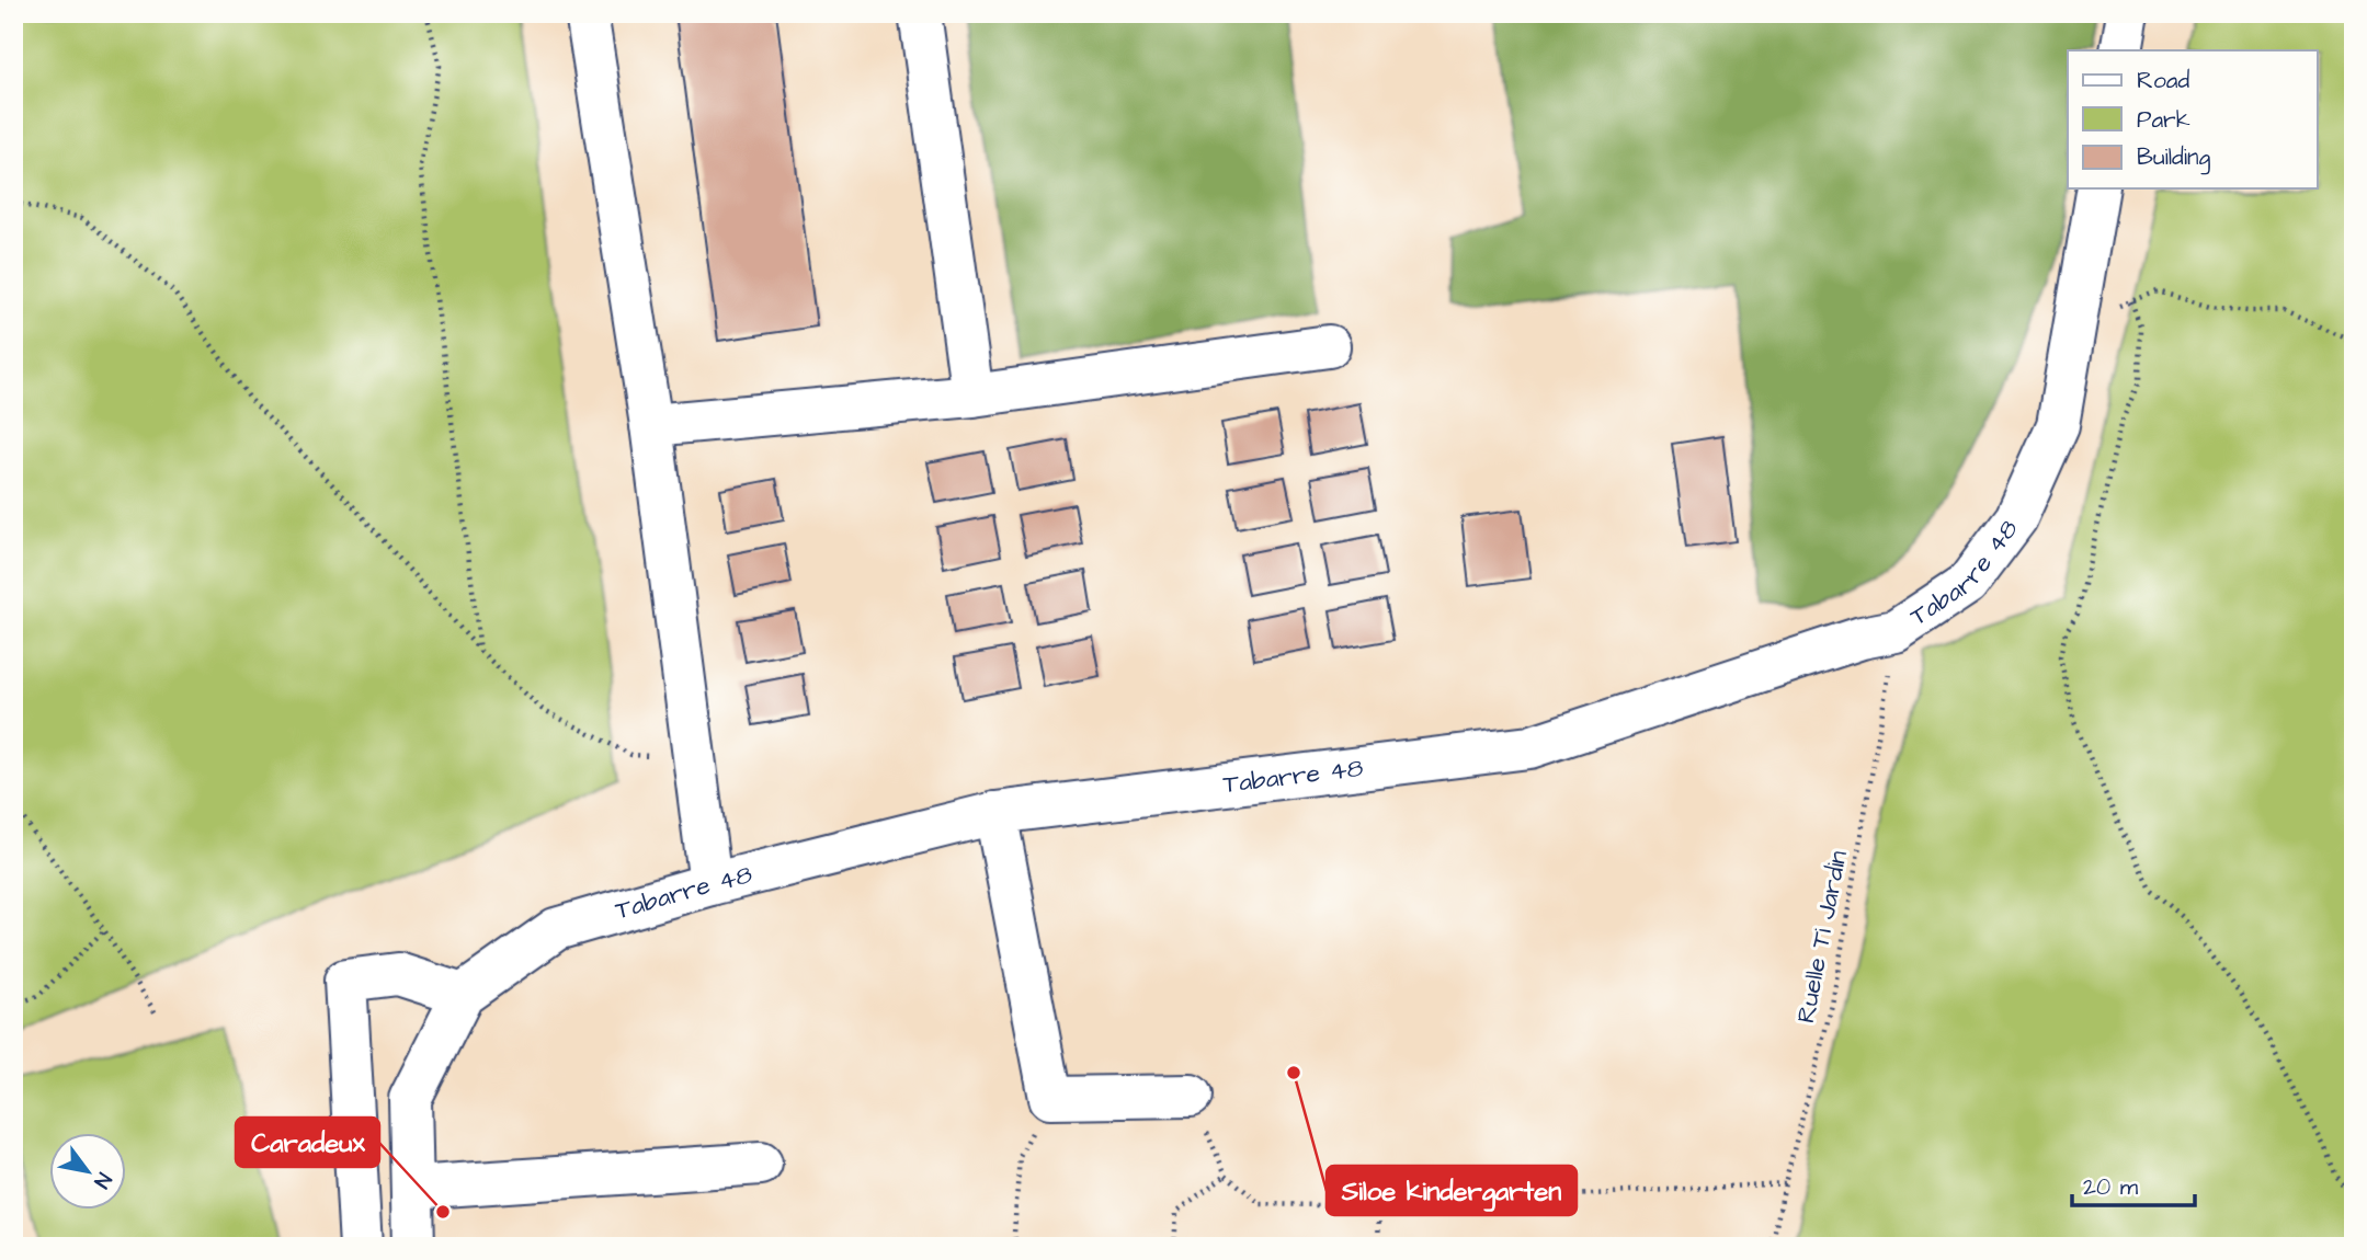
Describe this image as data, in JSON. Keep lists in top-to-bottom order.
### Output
{
  "streets": {
    "street": ["Tabarre 48"],
    "path": ["Ruelle Ti Jardin"]
  },
  "crossings": [
    ["Tabarre 48", "Ruelle Ti Jardin"]
  ],
  "places": ["Siloe kindergarten", "Caradeux"],
  "legend": ["Road", "Park", "Building"],
  "scale_bar": "20 m",
  "north": "bottom right"
}
